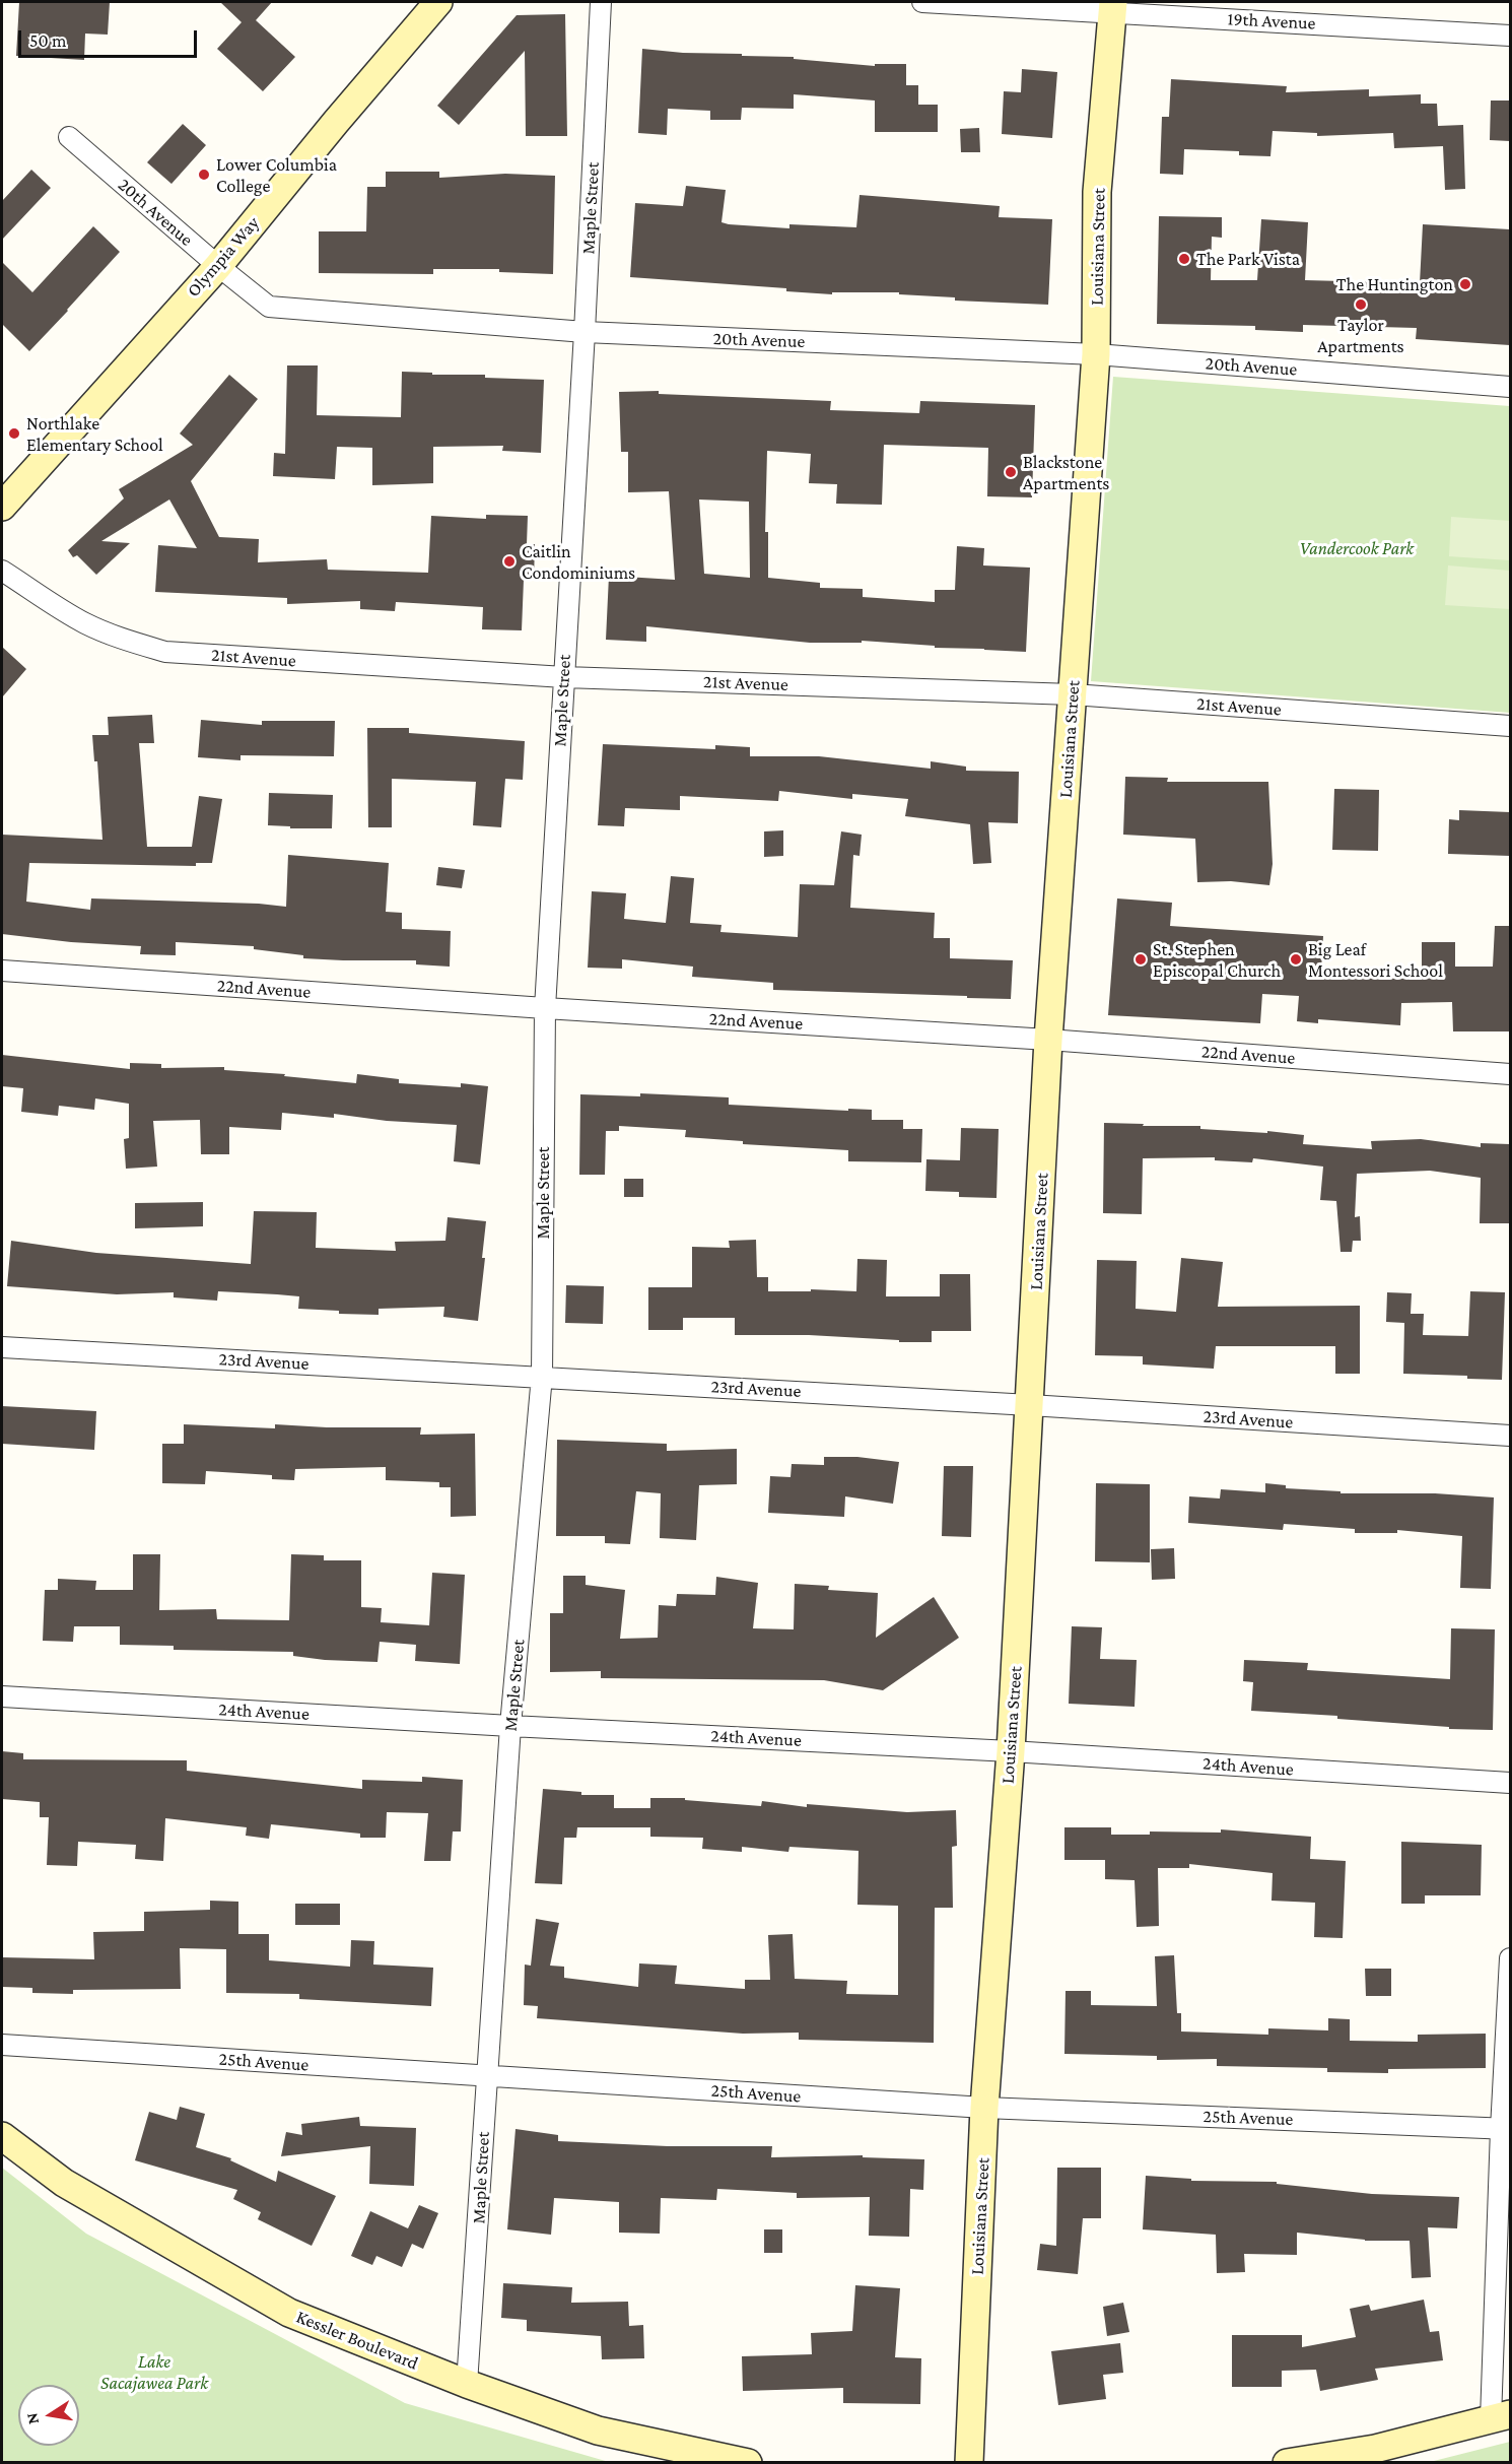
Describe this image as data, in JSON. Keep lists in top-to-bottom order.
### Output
{
  "streets": {
    "street": [
      "19th Avenue",
      "Maple Street",
      "20th Avenue",
      "Louisiana Street",
      "Olympia Way",
      "21st Avenue",
      "22nd Avenue",
      "23rd Avenue",
      "24th Avenue",
      "25th Avenue",
      "Kessler Boulevard"
    ]
  },
  "crossings": [
    ["19th Avenue", "Louisiana Street"],
    ["Maple Street", "20th Avenue"],
    ["Maple Street", "21st Avenue"],
    ["Maple Street", "22nd Avenue"],
    ["Maple Street", "23rd Avenue"],
    ["Maple Street", "24th Avenue"],
    ["Maple Street", "25th Avenue"],
    ["Maple Street", "Kessler Boulevard"],
    ["20th Avenue", "Louisiana Street"],
    ["20th Avenue", "Olympia Way"],
    ["Louisiana Street", "21st Avenue"],
    ["Louisiana Street", "22nd Avenue"],
    ["Louisiana Street", "23rd Avenue"],
    ["Louisiana Street", "24th Avenue"],
    ["Louisiana Street", "25th Avenue"]
  ],
  "parks": ["Vandercook Park", "Lake Sacajawea Park"],
  "places": [
    "Lower Columbia College",
    "The Park Vista",
    "The Huntington",
    "Taylor Apartments",
    "Northlake Elementary School",
    "Blackstone Apartments",
    "Caitlin Condominiums",
    "St. Stephen Episcopal Church",
    "Big Leaf Montessori School"
  ],
  "scale_bar": "50 m",
  "north": "left"
}
